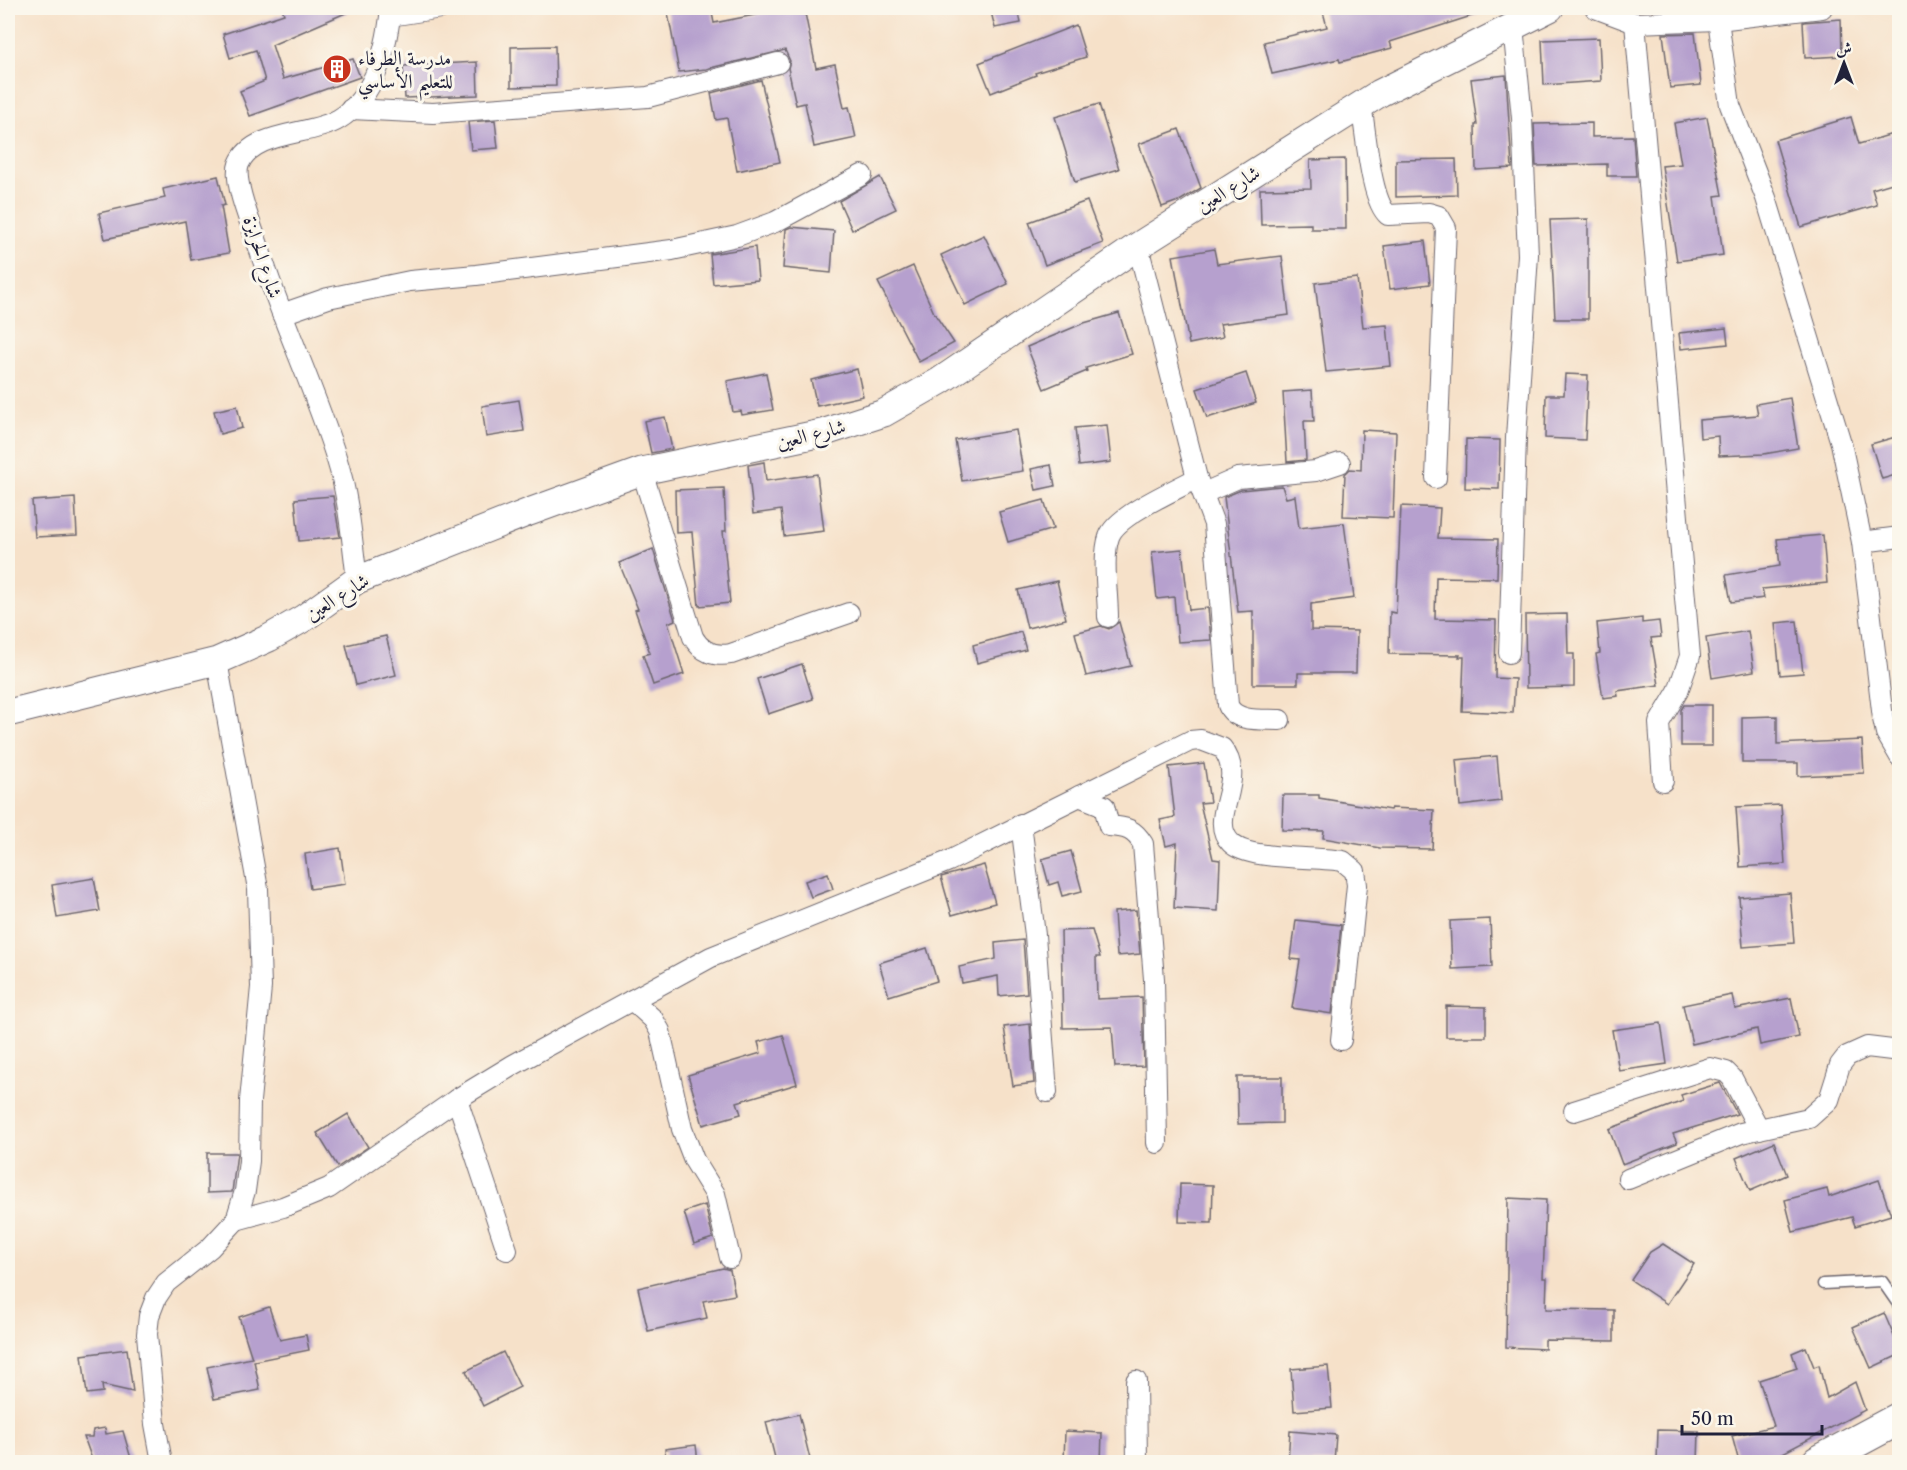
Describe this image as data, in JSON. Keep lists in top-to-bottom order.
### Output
{
  "streets": {
    "street": ["شارع العين", "شارع الحرايزة"]
  },
  "crossings": [
    ["شارع العين", "شارع الحرايزة"]
  ],
  "places": {
    "building": ["مدرسة الطرفاء للتعليم الأساسي"]
  },
  "scale_bar": "50 m",
  "north": "top"
}
